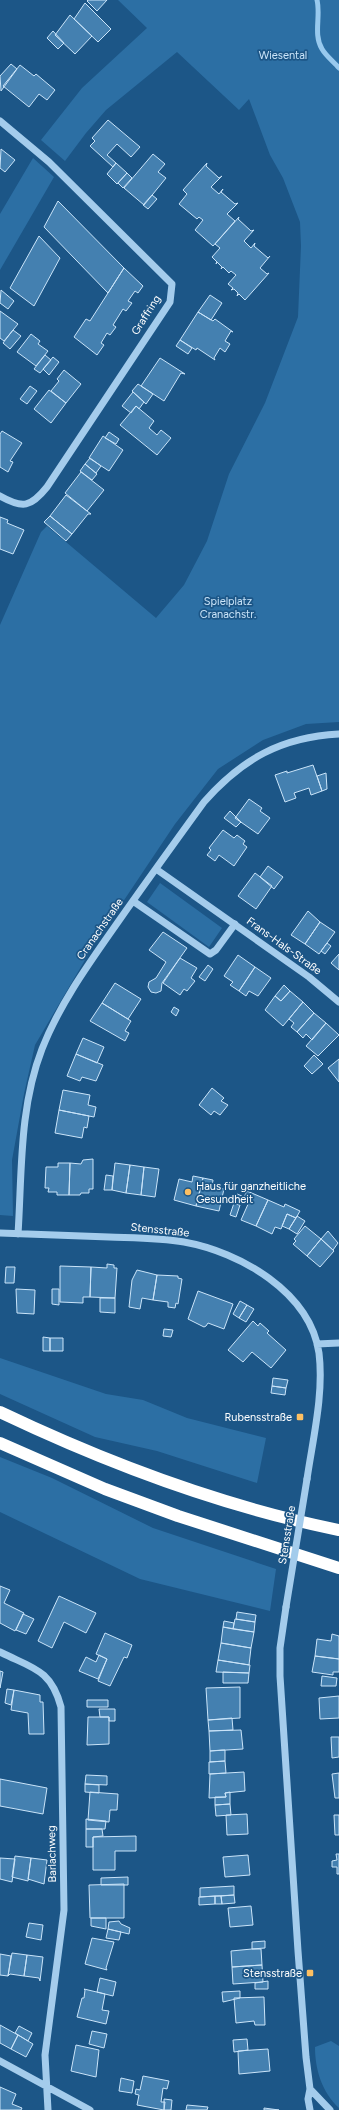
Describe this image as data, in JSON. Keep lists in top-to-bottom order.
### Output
{
  "streets": {
    "street": [
      "Graffring",
      "Cranachstraße",
      "Frans-Hals-Straße",
      "Stensstraße",
      "Barlachweg"
    ]
  },
  "crossings": [
    ["Cranachstraße", "Frans-Hals-Straße"],
    ["Cranachstraße", "Stensstraße"]
  ],
  "parks": ["Wiesental", "Spielplatz Cranachstr."],
  "places": {
    "other": ["Haus für ganzheitliche Gesundheit"],
    "transit": ["Rubensstraße", "Stensstraße"]
  }
}
